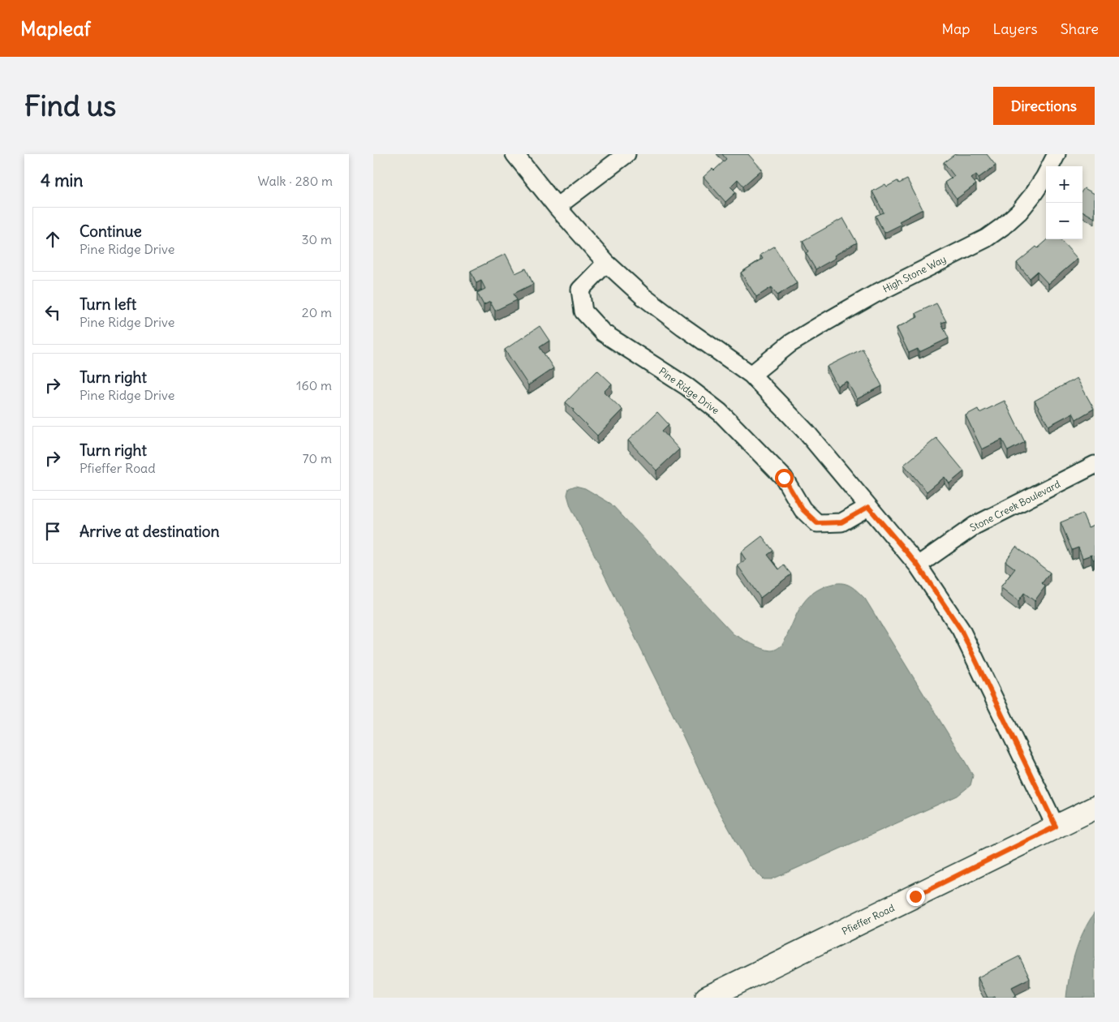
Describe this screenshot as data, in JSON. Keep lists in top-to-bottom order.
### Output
{
  "streets": {
    "street": [
      "High Stone Way",
      "Pine Ridge Drive",
      "Stone Creek Boulevard",
      "Pfieffer Road"
    ]
  },
  "page": {
    "header": "Mapleaf",
    "nav": ["Map", "Layers", "Share"],
    "buttons": "Directions",
    "title": "Find us",
    "heading": ["4 min", "Walk · 280 m"],
    "map_buttons": ["+", "−"],
    "list": [
      ["Continue", "Pine Ridge Drive", "30 m"],
      ["Turn left", "Pine Ridge Drive", "20 m"],
      ["Turn right", "Pine Ridge Drive", "160 m"],
      ["Turn right", "Pfieffer Road", "70 m"],
      "Arrive at destination"
    ]
  }
}
